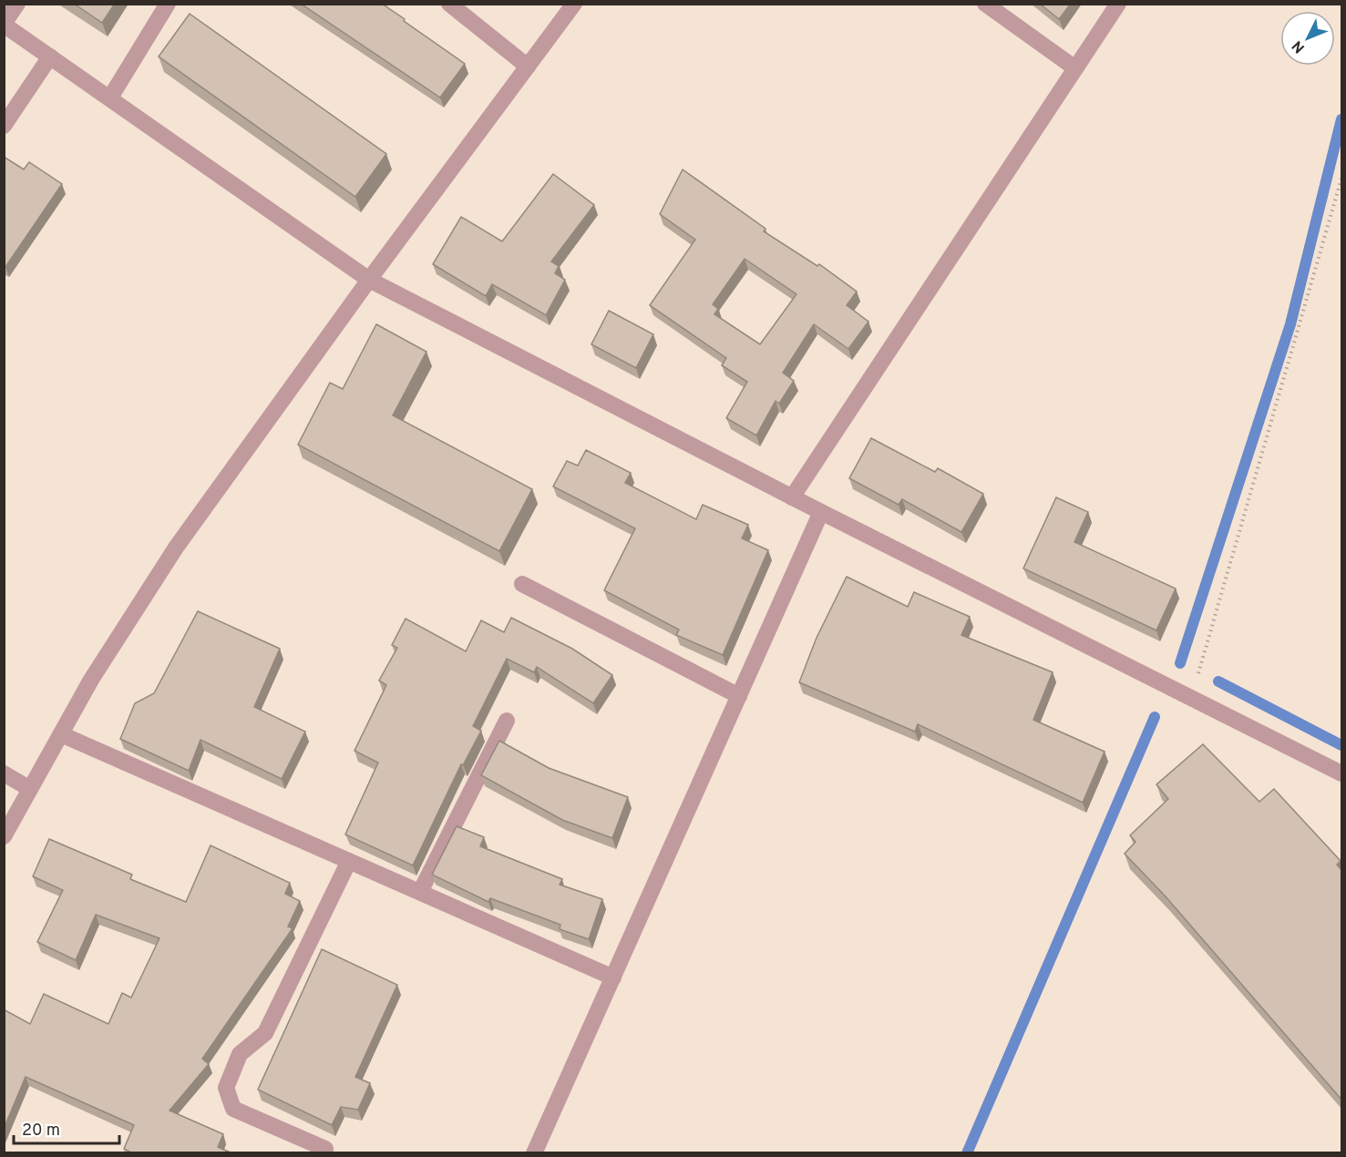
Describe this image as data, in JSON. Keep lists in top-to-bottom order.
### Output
{
  "scale_bar": "20 m",
  "north": "bottom left"
}
